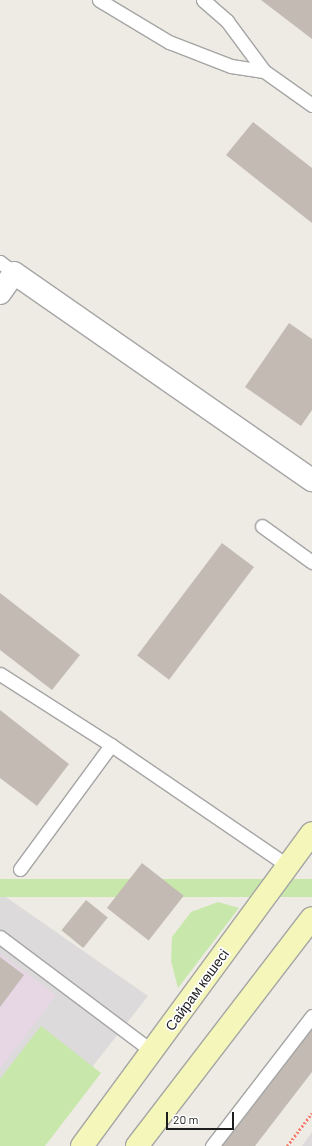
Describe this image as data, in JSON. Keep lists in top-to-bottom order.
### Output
{
  "streets": {
    "main road": ["Сайрам көшесі"]
  },
  "scale_bar": "20 m"
}
